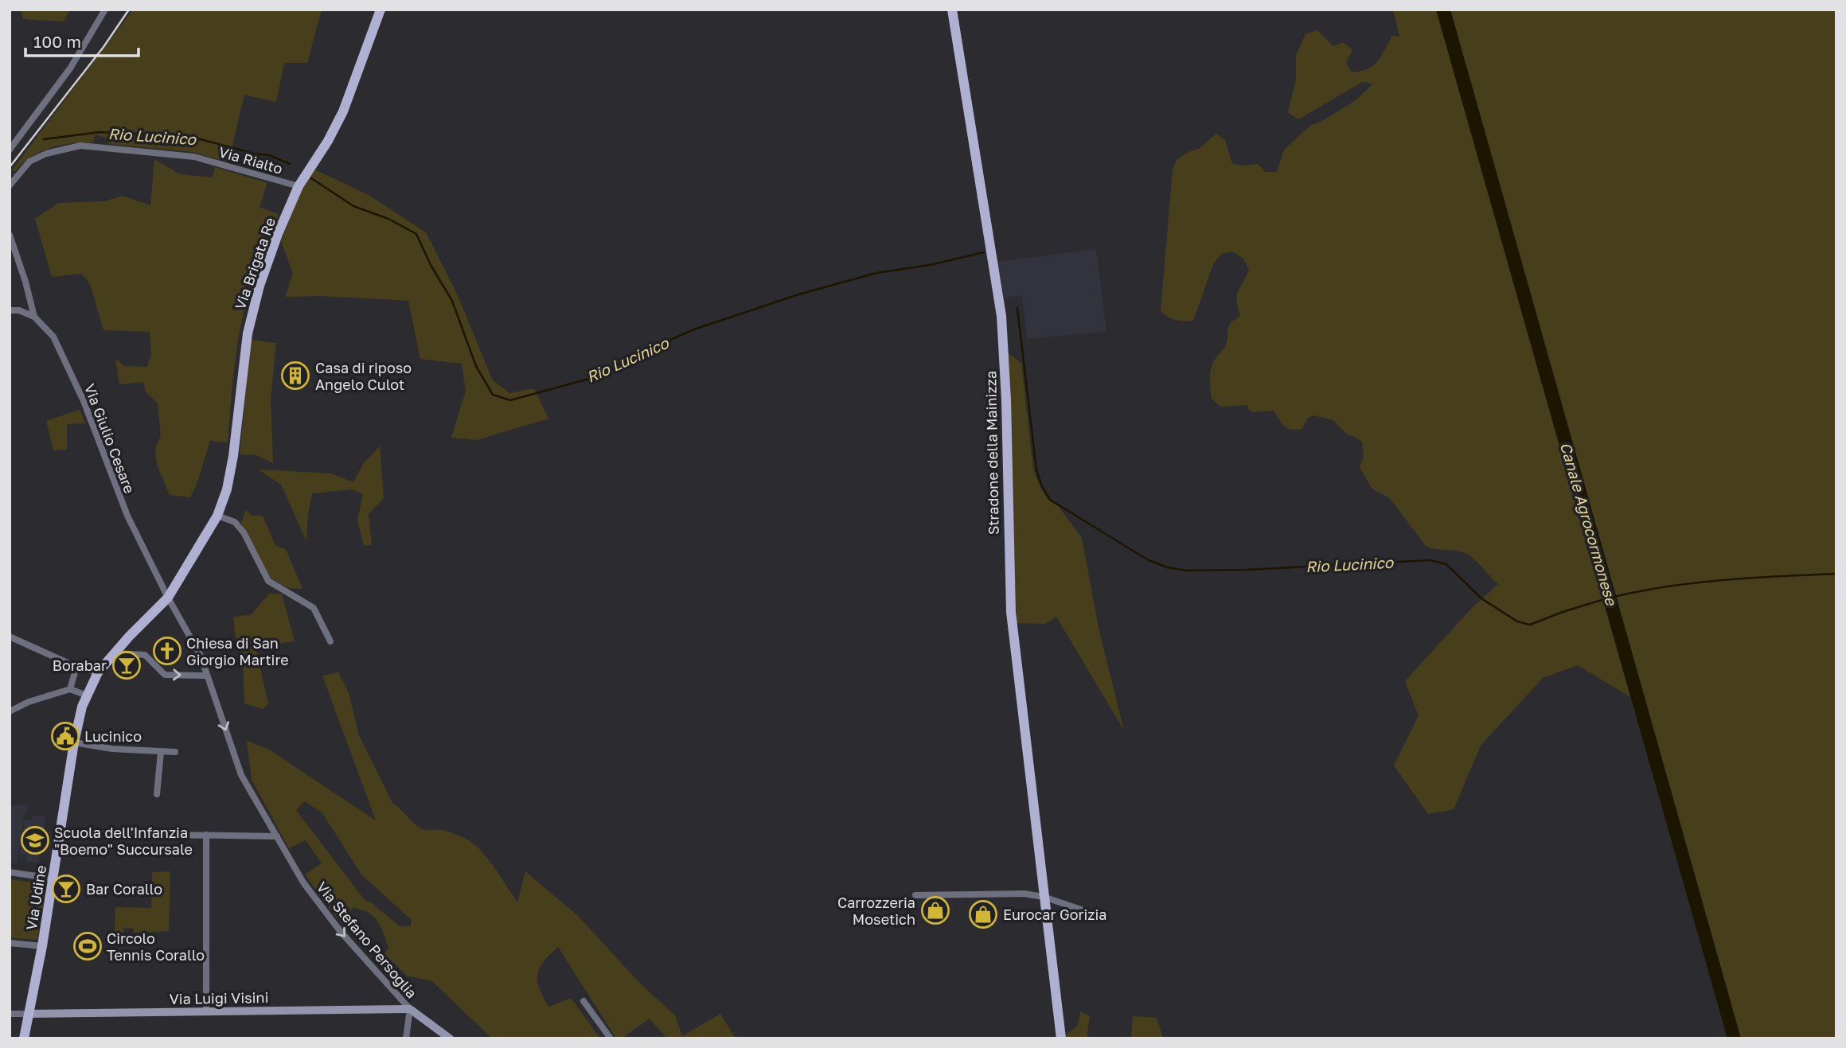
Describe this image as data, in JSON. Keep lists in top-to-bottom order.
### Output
{
  "streets": {
    "main road": ["Via Brigata Re", "Stradone della Mainizza", "Via Udine"],
    "street": [
      "Via Rialto",
      "Via Giulio Cesare",
      "Via Stefano Persoglia",
      "Via Luigi Visini"
    ]
  },
  "crossings": [
    ["Via Rialto", "Via Brigata Re"],
    ["Via Brigata Re", "Via Giulio Cesare"],
    ["Via Brigata Re", "Via Udine"],
    ["Via Giulio Cesare", "Via Stefano Persoglia"],
    ["Via Udine", "Via Luigi Visini"],
    ["Via Stefano Persoglia", "Via Luigi Visini"]
  ],
  "one_way": ["Via Stefano Persoglia"],
  "water": ["Rio Lucinico", "Canale Agrocormonese"],
  "places": {
    "building": ["Casa di riposo Angelo Culot"],
    "church": ["Chiesa di San Giorgio Martire"],
    "bar": ["Borabar", "Bar Corallo"],
    "public building": ["Lucinico"],
    "school or university": ["Scuola dell'Infanzia \"Boemo\" Succursale"],
    "shop": ["Carrozzeria Mosetich", "Eurocar Gorizia"],
    "sports": ["Circolo Tennis Corallo"]
  },
  "scale_bar": "100 m"
}
